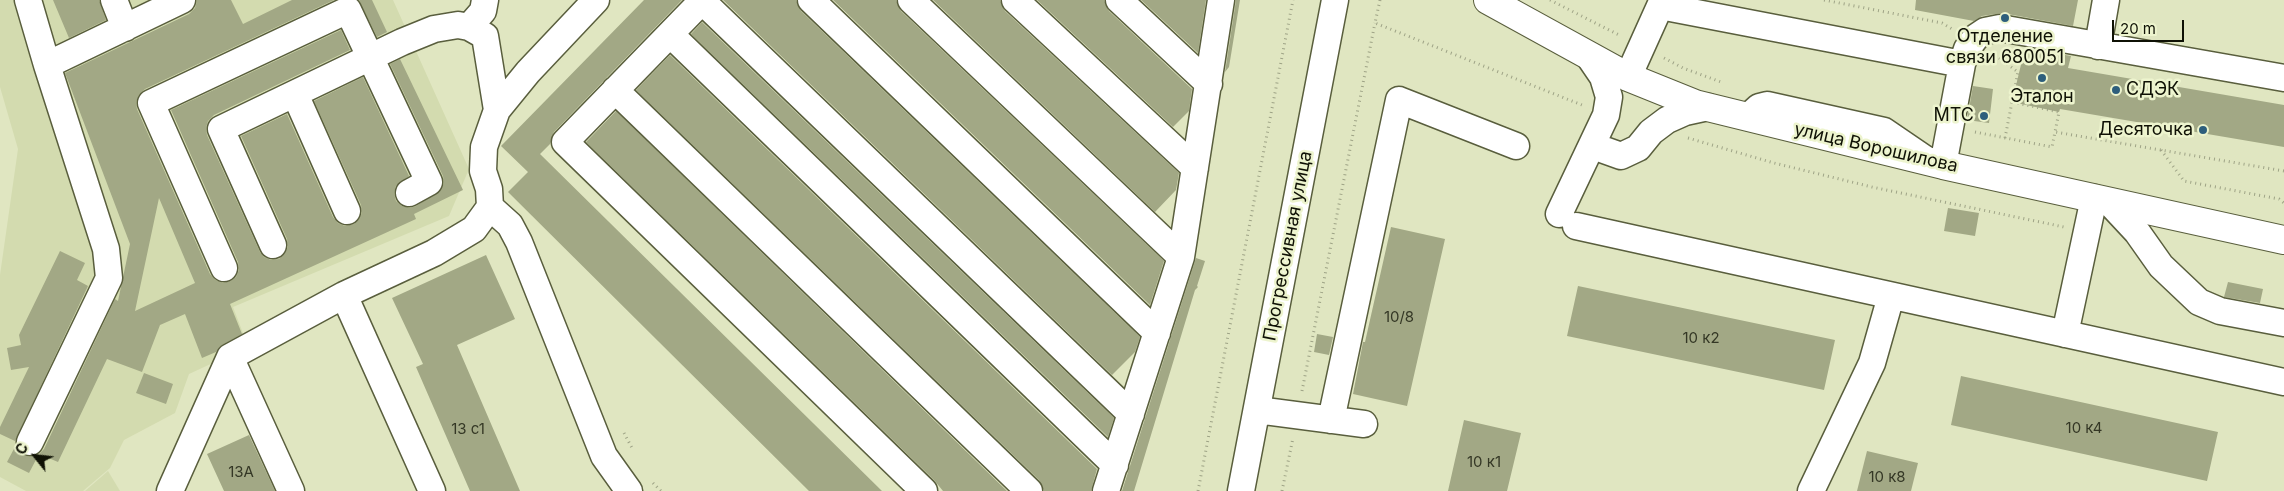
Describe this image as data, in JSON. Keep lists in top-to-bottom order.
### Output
{
  "streets": {
    "main road": ["улица Ворошилова"],
    "street": ["Прогрессивная улица"]
  },
  "places": [
    "Отделение связи 680051",
    "Эталон",
    "СДЭК",
    "МТС",
    "Десяточка"
  ],
  "house_numbers": [
    "10/8",
    "10 к2",
    "10 к4",
    "13 с1",
    "10 к1",
    "13А",
    "10 к8"
  ],
  "scale_bar": "20 m",
  "north": "top left"
}
